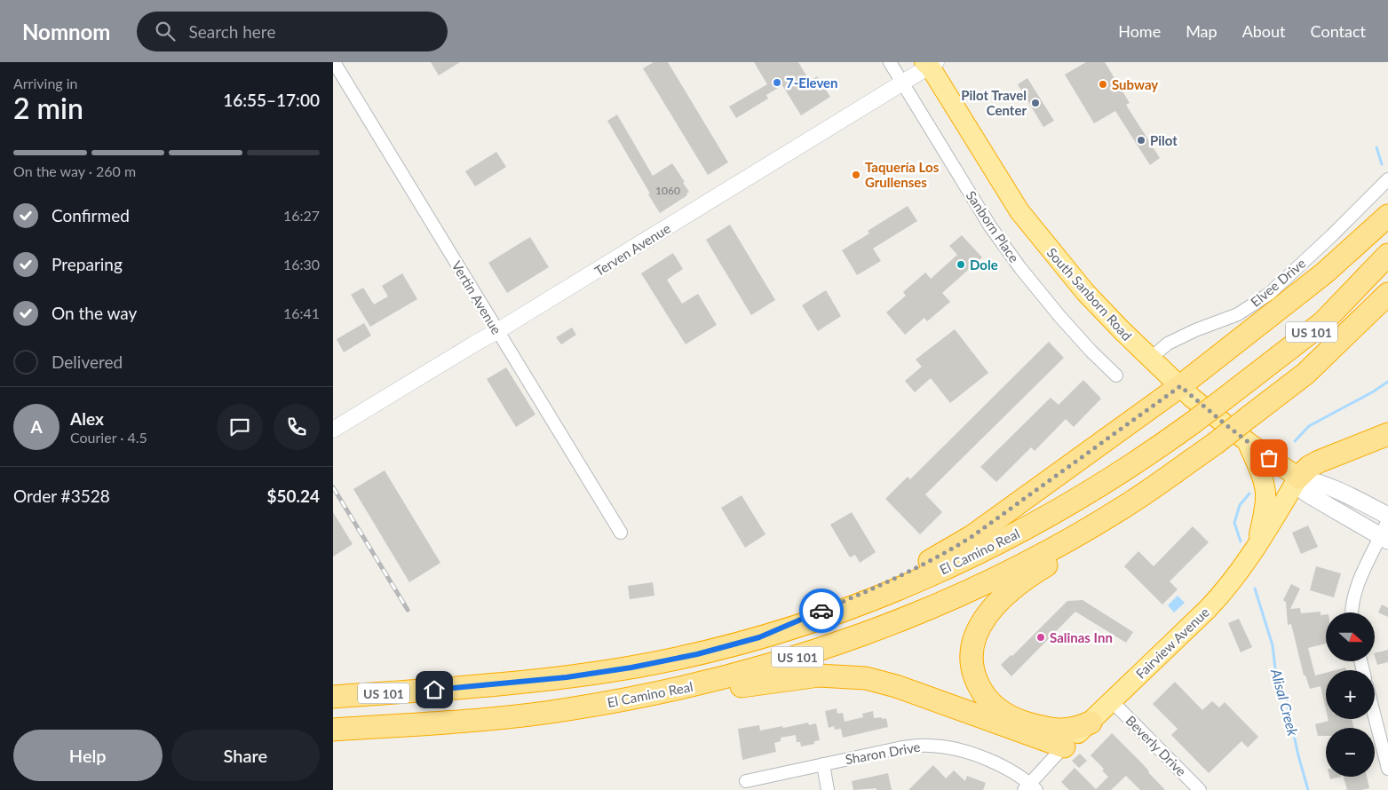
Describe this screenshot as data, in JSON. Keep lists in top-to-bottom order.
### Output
{
  "streets": {
    "highway": [
      "South Sanborn Road",
      "US 101",
      "El Camino Real",
      "Fairview Avenue"
    ],
    "street": [
      "Sanborn Place",
      "Terven Avenue",
      "Elvee Drive",
      "Vertin Avenue",
      "Beverly Drive",
      "Sharon Drive"
    ]
  },
  "crossings": [
    ["Sanborn Place", "Terven Avenue"],
    ["Terven Avenue", "South Sanborn Road"],
    ["Terven Avenue", "Vertin Avenue"],
    ["Elvee Drive", "South Sanborn Road"],
    ["South Sanborn Road", "Fairview Avenue"],
    ["Fairview Avenue", "Beverly Drive"],
    ["Fairview Avenue", "Sharon Drive"]
  ],
  "water": ["Alisal Creek"],
  "places": [
    "7-Eleven",
    "Subway",
    "Pilot Travel Center",
    "Pilot",
    "Taquería Los Grullenses",
    "Dole",
    "Salinas Inn"
  ],
  "house_numbers": ["1060"],
  "north": "right",
  "page": {
    "header": "Nomnom",
    "search": "Search here",
    "nav": [
      "Home",
      "Map",
      "About",
      "Contact"
    ],
    "heading": ["2 min", "Arriving in", "16:55–17:00"],
    "panel": [
      "Alex",
      "Courier · 4.5",
      "Order #3528",
      "$50.24"
    ],
    "bar": "On the way · 260 m",
    "list": [
      ["Confirmed", "16:27"],
      ["Preparing", "16:30"],
      ["On the way", "16:41"],
      "Delivered"
    ],
    "round": "A",
    "map_buttons": ["+", "−"],
    "buttons": ["Help", "Share"]
  }
}
